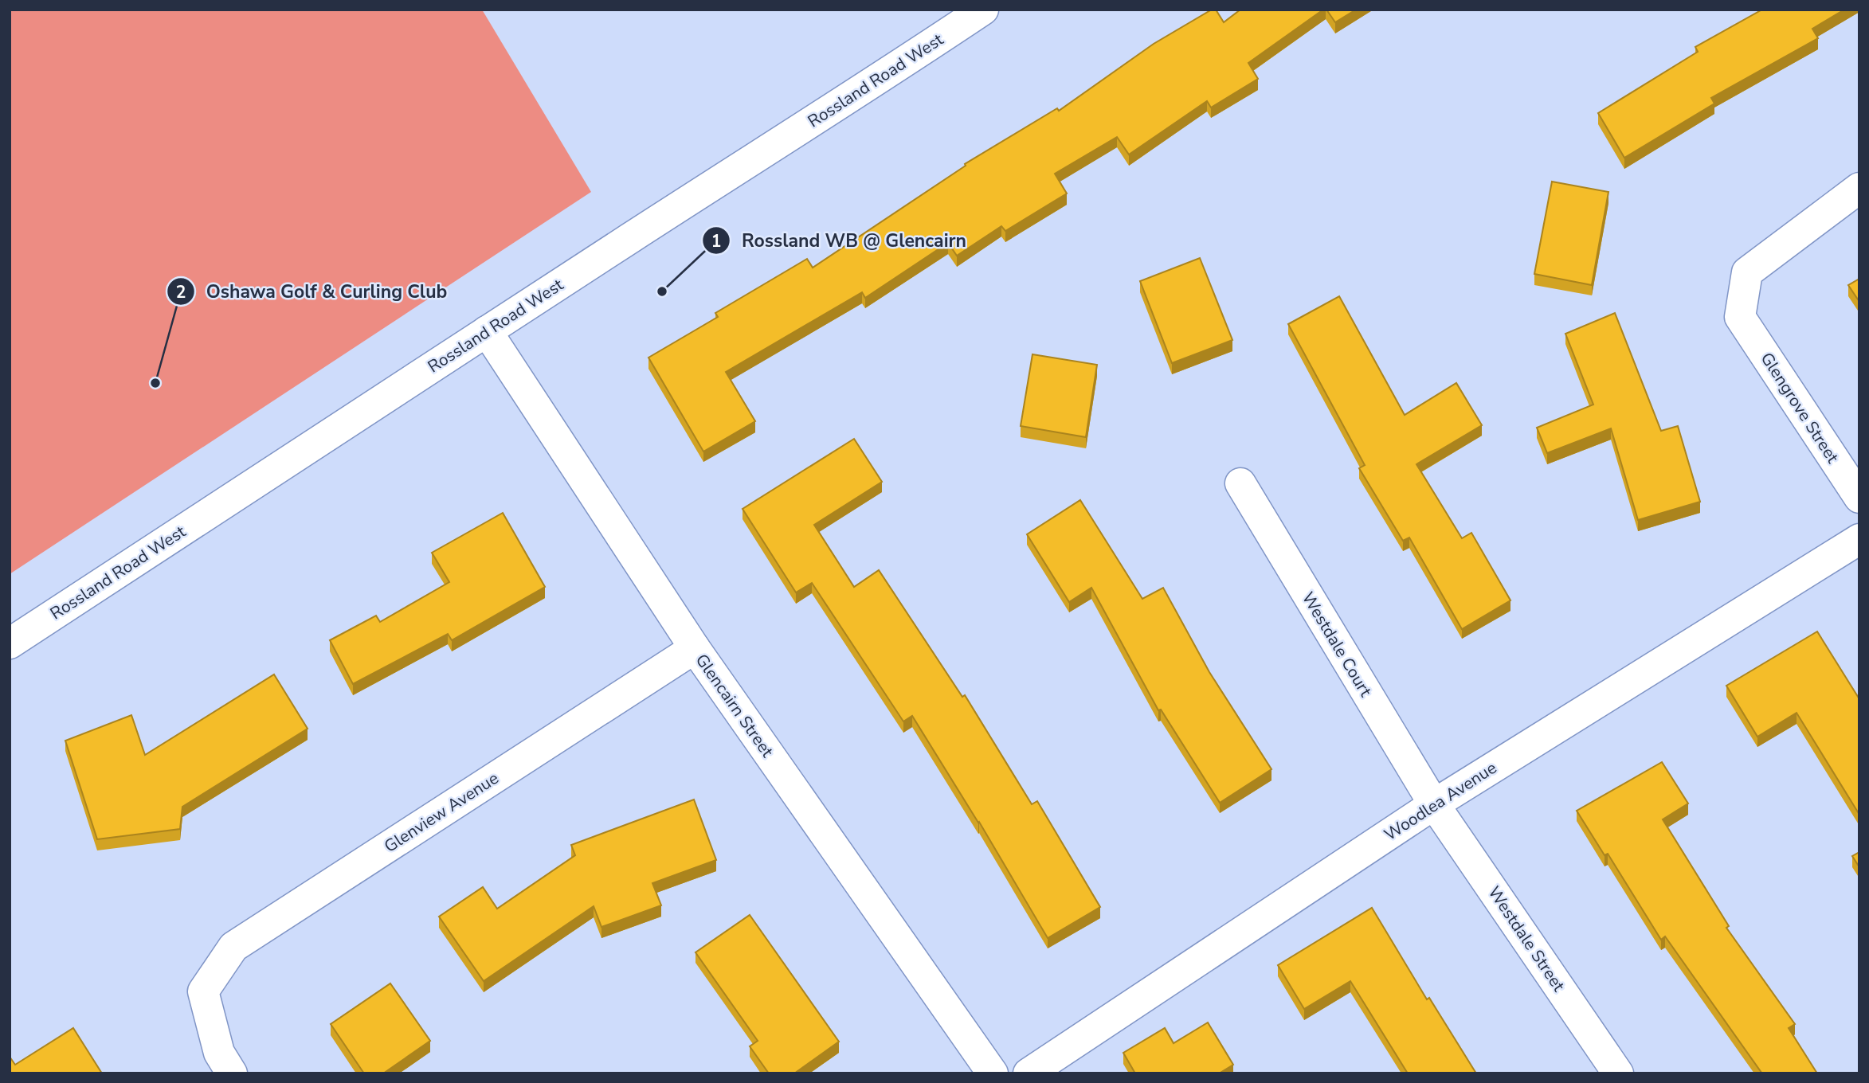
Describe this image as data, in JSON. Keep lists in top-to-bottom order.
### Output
{
  "streets": {
    "street": [
      "Rossland Road West",
      "Glengrove Street",
      "Westdale Court",
      "Glencairn Street",
      "Woodlea Avenue",
      "Glenview Avenue",
      "Westdale Street"
    ]
  },
  "crossings": [
    ["Rossland Road West", "Glencairn Street"],
    ["Westdale Court", "Woodlea Avenue"],
    ["Westdale Court", "Westdale Street"],
    ["Glencairn Street", "Glenview Avenue"],
    ["Woodlea Avenue", "Westdale Street"]
  ],
  "places": ["Rossland WB @ Glencairn", "Oshawa Golf & Curling Club"]
}
